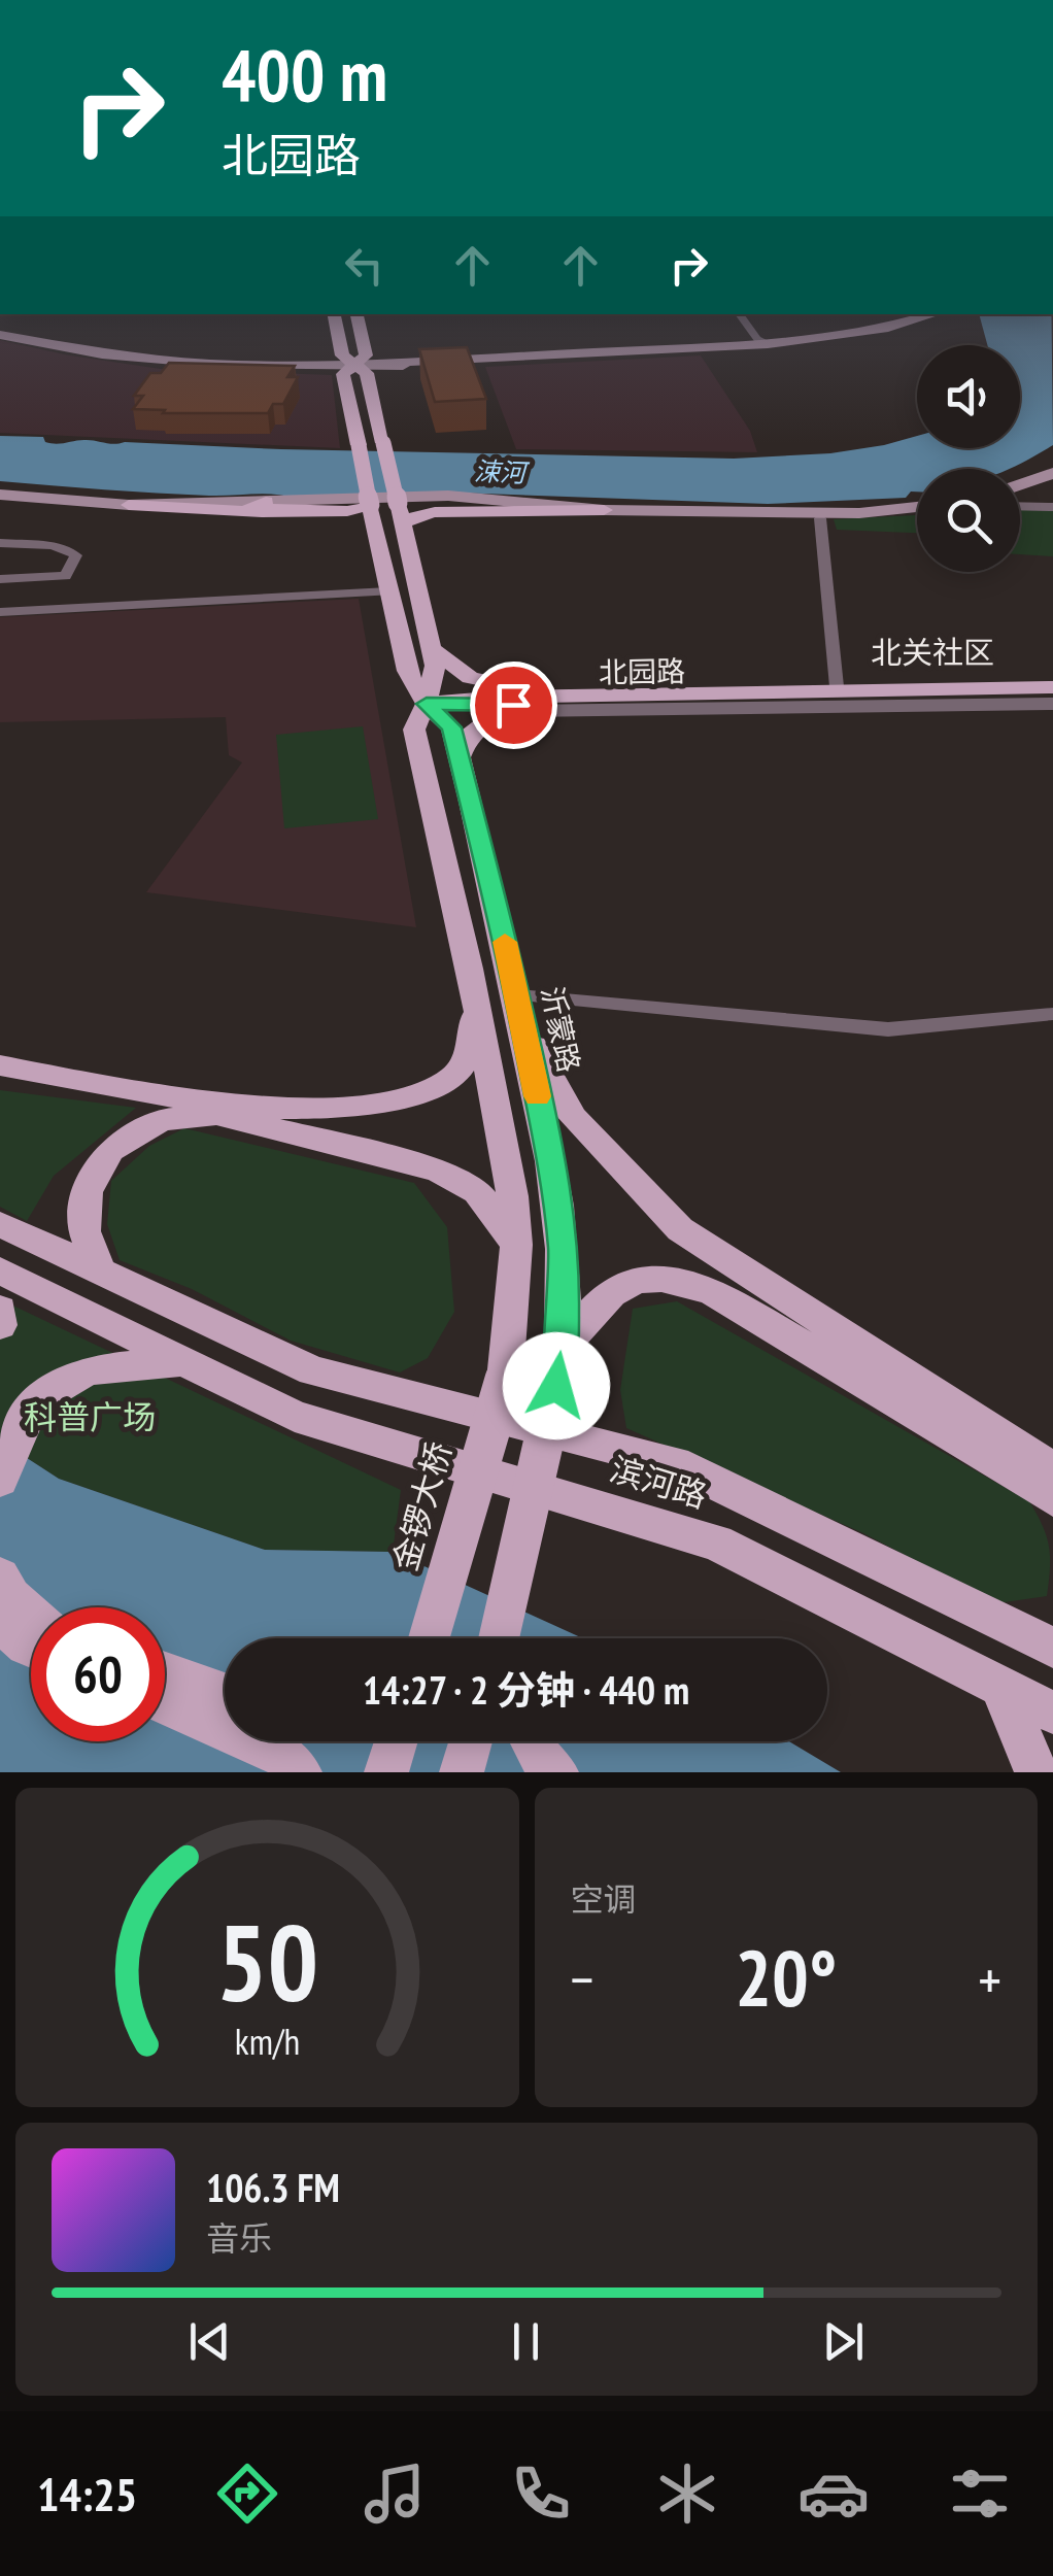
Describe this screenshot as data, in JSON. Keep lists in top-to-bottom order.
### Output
{
  "streets": {
    "main road": [
      "北园路",
      "沂蒙路",
      "滨河路",
      "金锣大桥"
    ]
  },
  "crossings": [
    ["北园路", "沂蒙路"]
  ],
  "districts": ["北关社区"],
  "water": ["涑河"],
  "parks": ["科普广场"],
  "page": {
    "turn": ["400 m", "北园路"],
    "limit": "60",
    "trip": "14:27 · 2 分钟 · 440 m",
    "tile": "空调",
    "heat": ["−", "20°", "+"],
    "song": ["106.3 FM", "音乐"],
    "tabs": "14:25",
    "gauge": ["50", "km/h"]
  }
}
